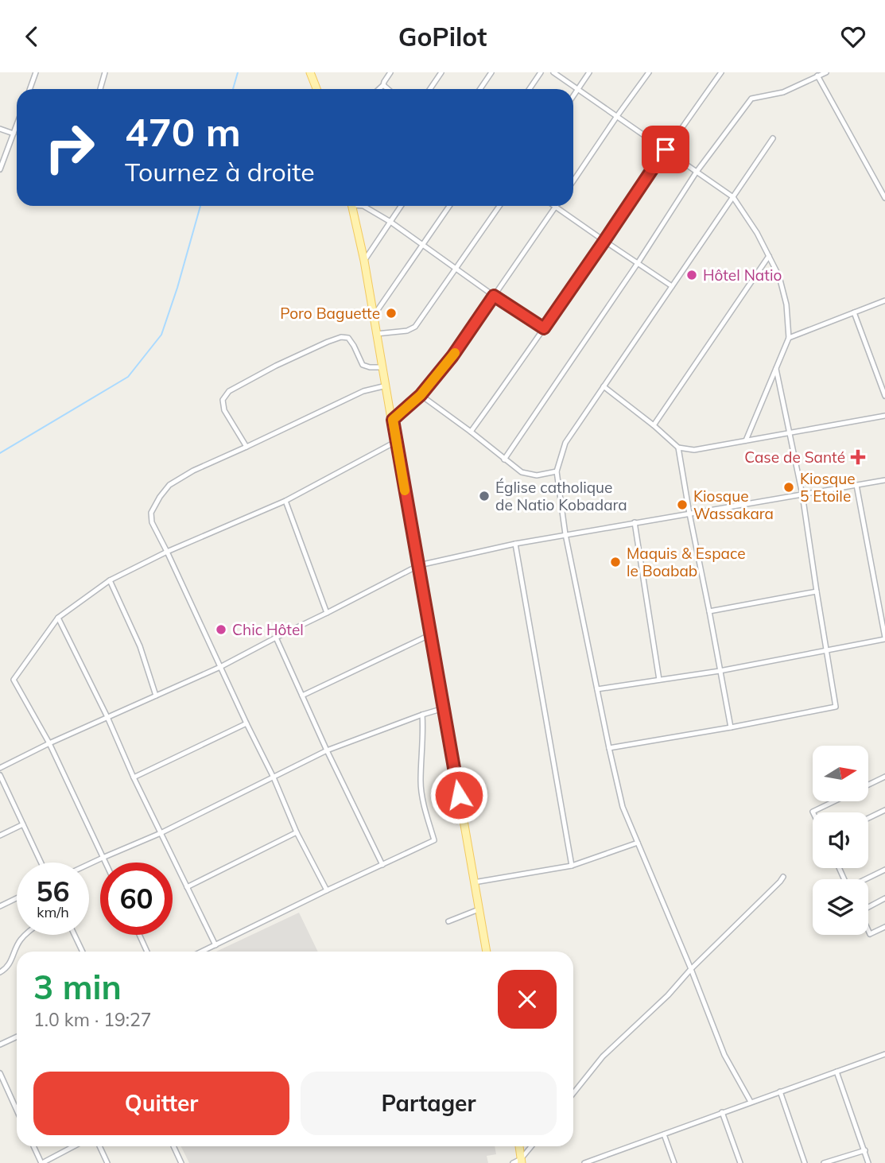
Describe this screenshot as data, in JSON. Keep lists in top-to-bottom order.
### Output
{
  "places": {
    "other": [
      "Hôtel Natio",
      "Poro Baguette",
      "Kiosque 5 Etoile",
      "Église catholique de Natio Kobadara",
      "Kiosque Wassakara",
      "Maquis & Espace le Boabab",
      "Chic Hôtel"
    ],
    "health": ["Case de Santé"]
  },
  "north": "right",
  "page": {
    "header": "GoPilot",
    "turn": ["470 m", "Tournez à droite"],
    "speed": "56 km/h",
    "limit": "60",
    "heading": ["3 min", "1.0 km · 19:27"],
    "buttons": ["Quitter", "Partager"]
  }
}
